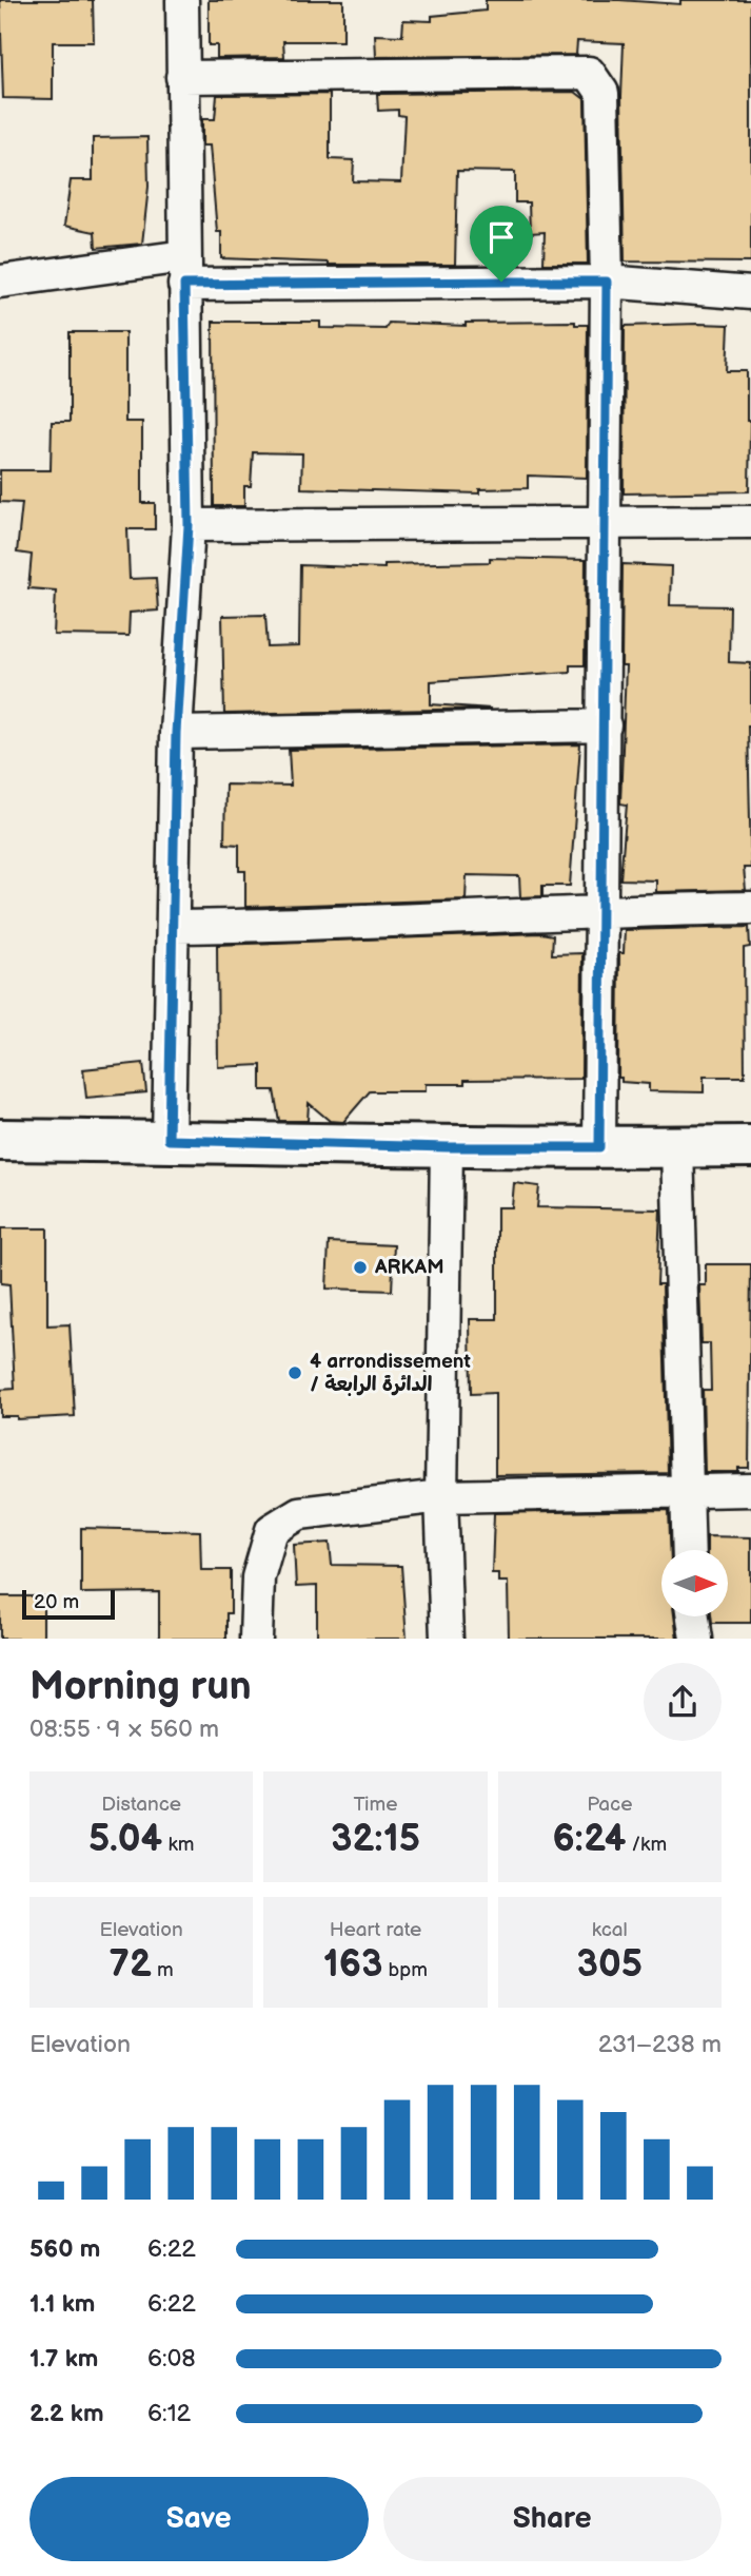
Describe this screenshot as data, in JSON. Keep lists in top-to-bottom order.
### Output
{
  "places": ["ARKAM", "4 arrondissement / الدائرة الرابعة"],
  "scale_bar": "20 m",
  "north": "right",
  "page": {
    "scale": "20 m",
    "heading": ["Morning run", "08:55 · 9 × 560 m"],
    "stats": [
      ["Distance", "5.04 km"],
      ["Time", "32:15"],
      ["Pace", "6:24 /km"],
      ["Elevation", "72 m"],
      ["Heart rate", "163 bpm"],
      ["kcal", "305"]
    ],
    "chart": ["Elevation", "231–238 m"],
    "list": [
      {
        "name": "560 m",
        "note": "6:22"
      },
      {
        "name": "1.1 km",
        "note": "6:22"
      },
      {
        "name": "1.7 km",
        "note": "6:08"
      },
      {
        "name": "2.2 km",
        "note": "6:12"
      }
    ],
    "buttons": ["Save", "Share"]
  }
}
